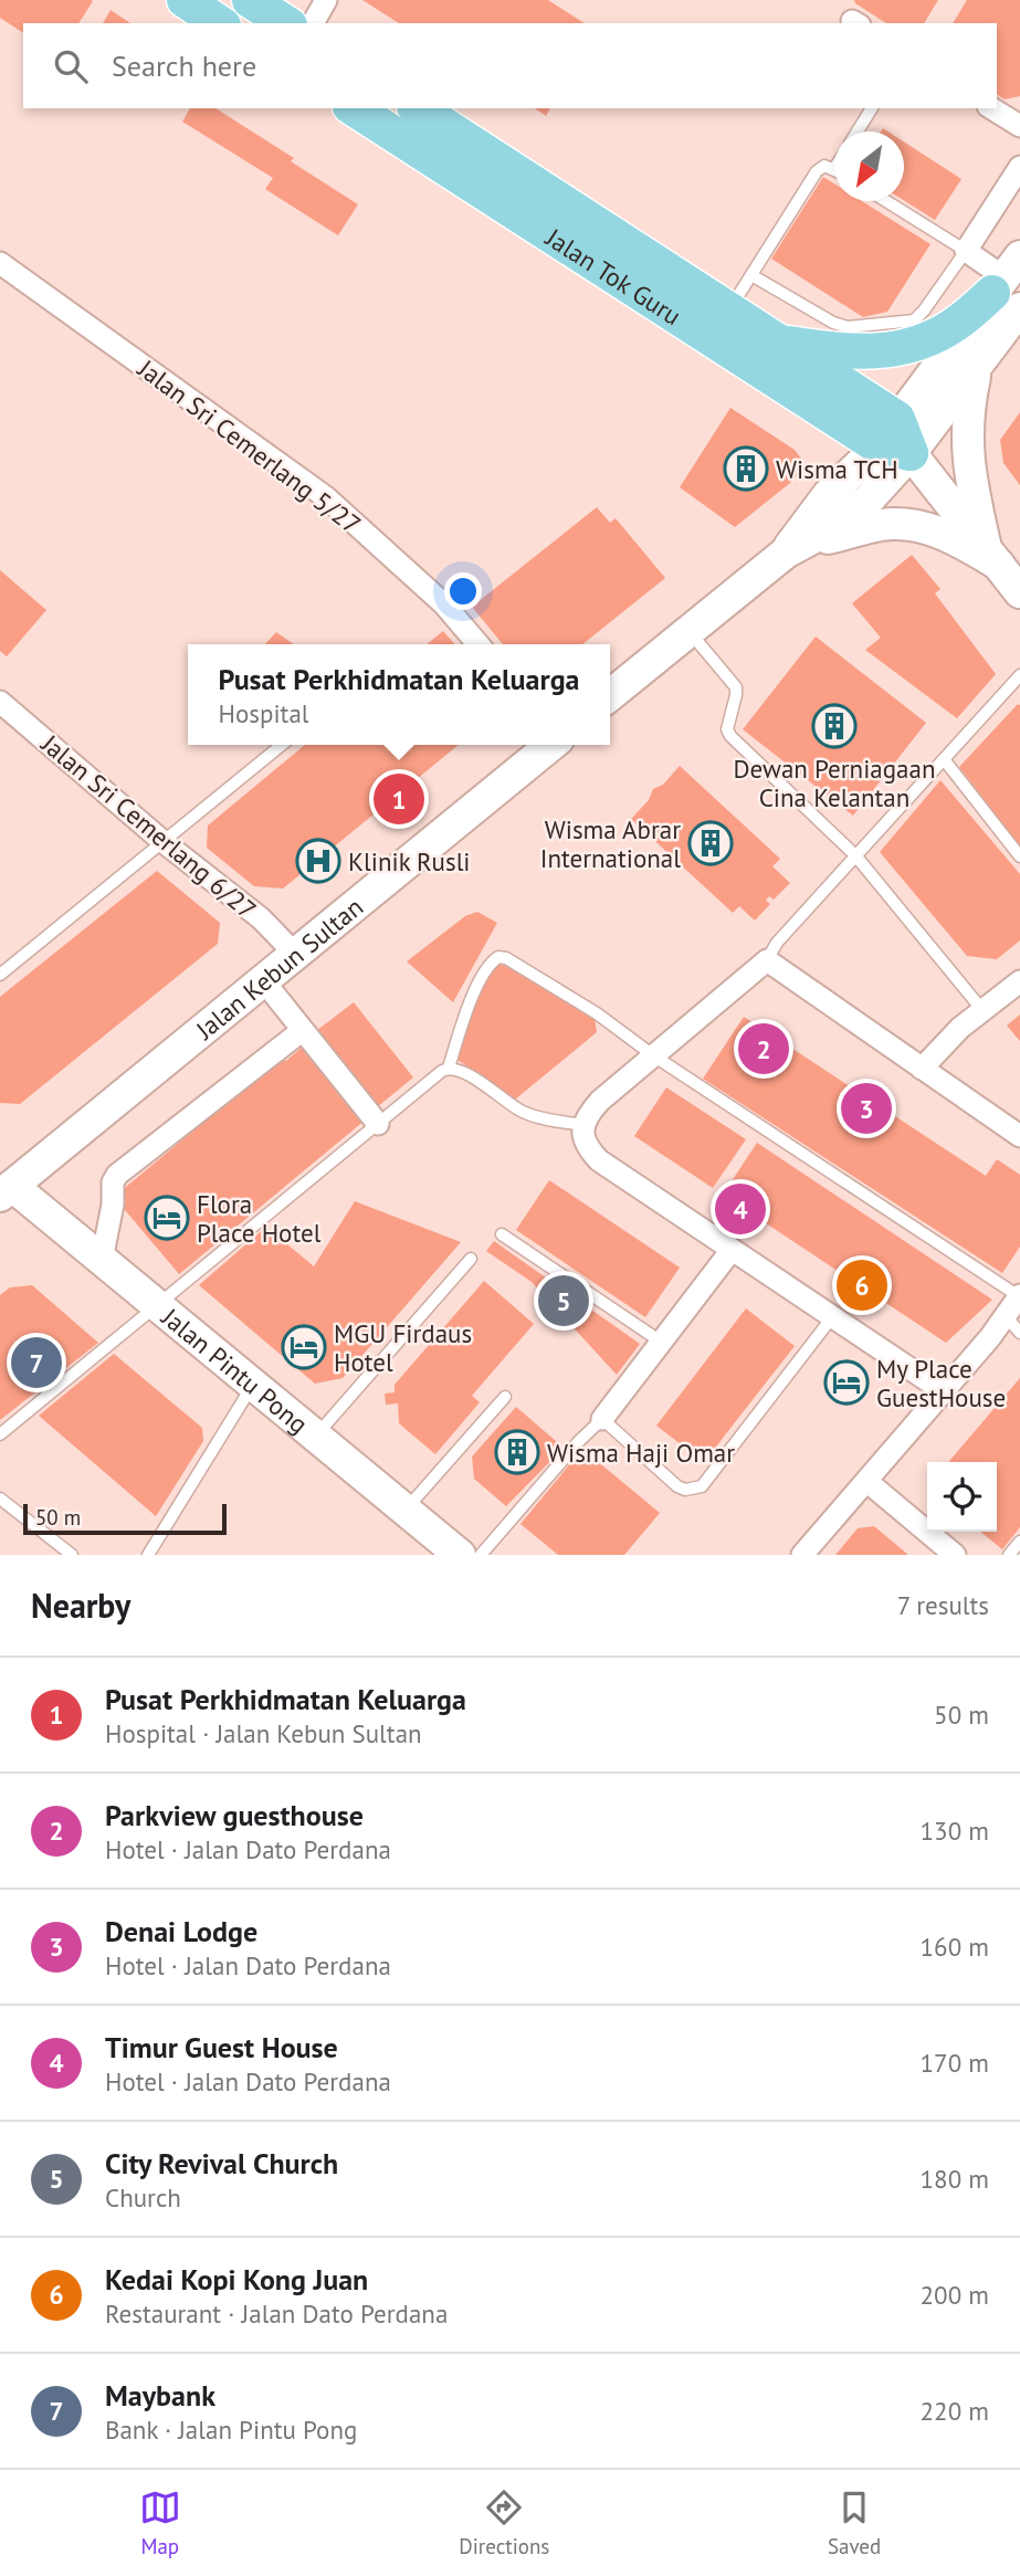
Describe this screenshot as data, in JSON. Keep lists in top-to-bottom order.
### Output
{
  "streets": {
    "main road": ["Jalan Tok Guru", "Jalan Kebun Sultan", "Jalan Pintu Pong"],
    "street": ["Jalan Sri Cemerlang 5/27", "Jalan Sri Cemerlang 6/27"]
  },
  "crossings": [
    ["Jalan Sri Cemerlang 6/27", "Jalan Kebun Sultan"],
    ["Jalan Kebun Sultan", "Jalan Pintu Pong"]
  ],
  "places": {
    "building": [
      "Wisma TCH",
      "Dewan Perniagaan Cina Kelantan",
      "Wisma Abrar International",
      "Wisma Haji Omar"
    ],
    "hospital": ["Klinik Rusli"],
    "hotel": ["Flora Place Hotel", "MGU Firdaus Hotel", "My Place GuestHouse"]
  },
  "scale_bar": "50 m",
  "north": "bottom left",
  "page": {
    "search": "Search here",
    "popup": ["Pusat Perkhidmatan Keluarga", "Hospital"],
    "pins": [
      "1",
      "2",
      "3",
      "4",
      "6",
      "5",
      "7"
    ],
    "scale": "50 m",
    "heading": ["Nearby", "7 results"],
    "list": [
      {
        "mark": "1",
        "name": "Pusat Perkhidmatan Keluarga",
        "note": "Hospital · Jalan Kebun Sultan",
        "value": "50 m"
      },
      {
        "mark": "2",
        "name": "Parkview guesthouse",
        "note": "Hotel · Jalan Dato Perdana",
        "value": "130 m"
      },
      {
        "mark": "3",
        "name": "Denai Lodge",
        "note": "Hotel · Jalan Dato Perdana",
        "value": "160 m"
      },
      {
        "mark": "4",
        "name": "Timur Guest House",
        "note": "Hotel · Jalan Dato Perdana",
        "value": "170 m"
      },
      {
        "mark": "5",
        "name": "City Revival Church",
        "note": "Church",
        "value": "180 m"
      },
      {
        "mark": "6",
        "name": "Kedai Kopi Kong Juan",
        "note": "Restaurant · Jalan Dato Perdana",
        "value": "200 m"
      },
      {
        "mark": "7",
        "name": "Maybank",
        "note": "Bank · Jalan Pintu Pong",
        "value": "220 m"
      }
    ],
    "nav": ["Map", "Directions", "Saved"]
  }
}
